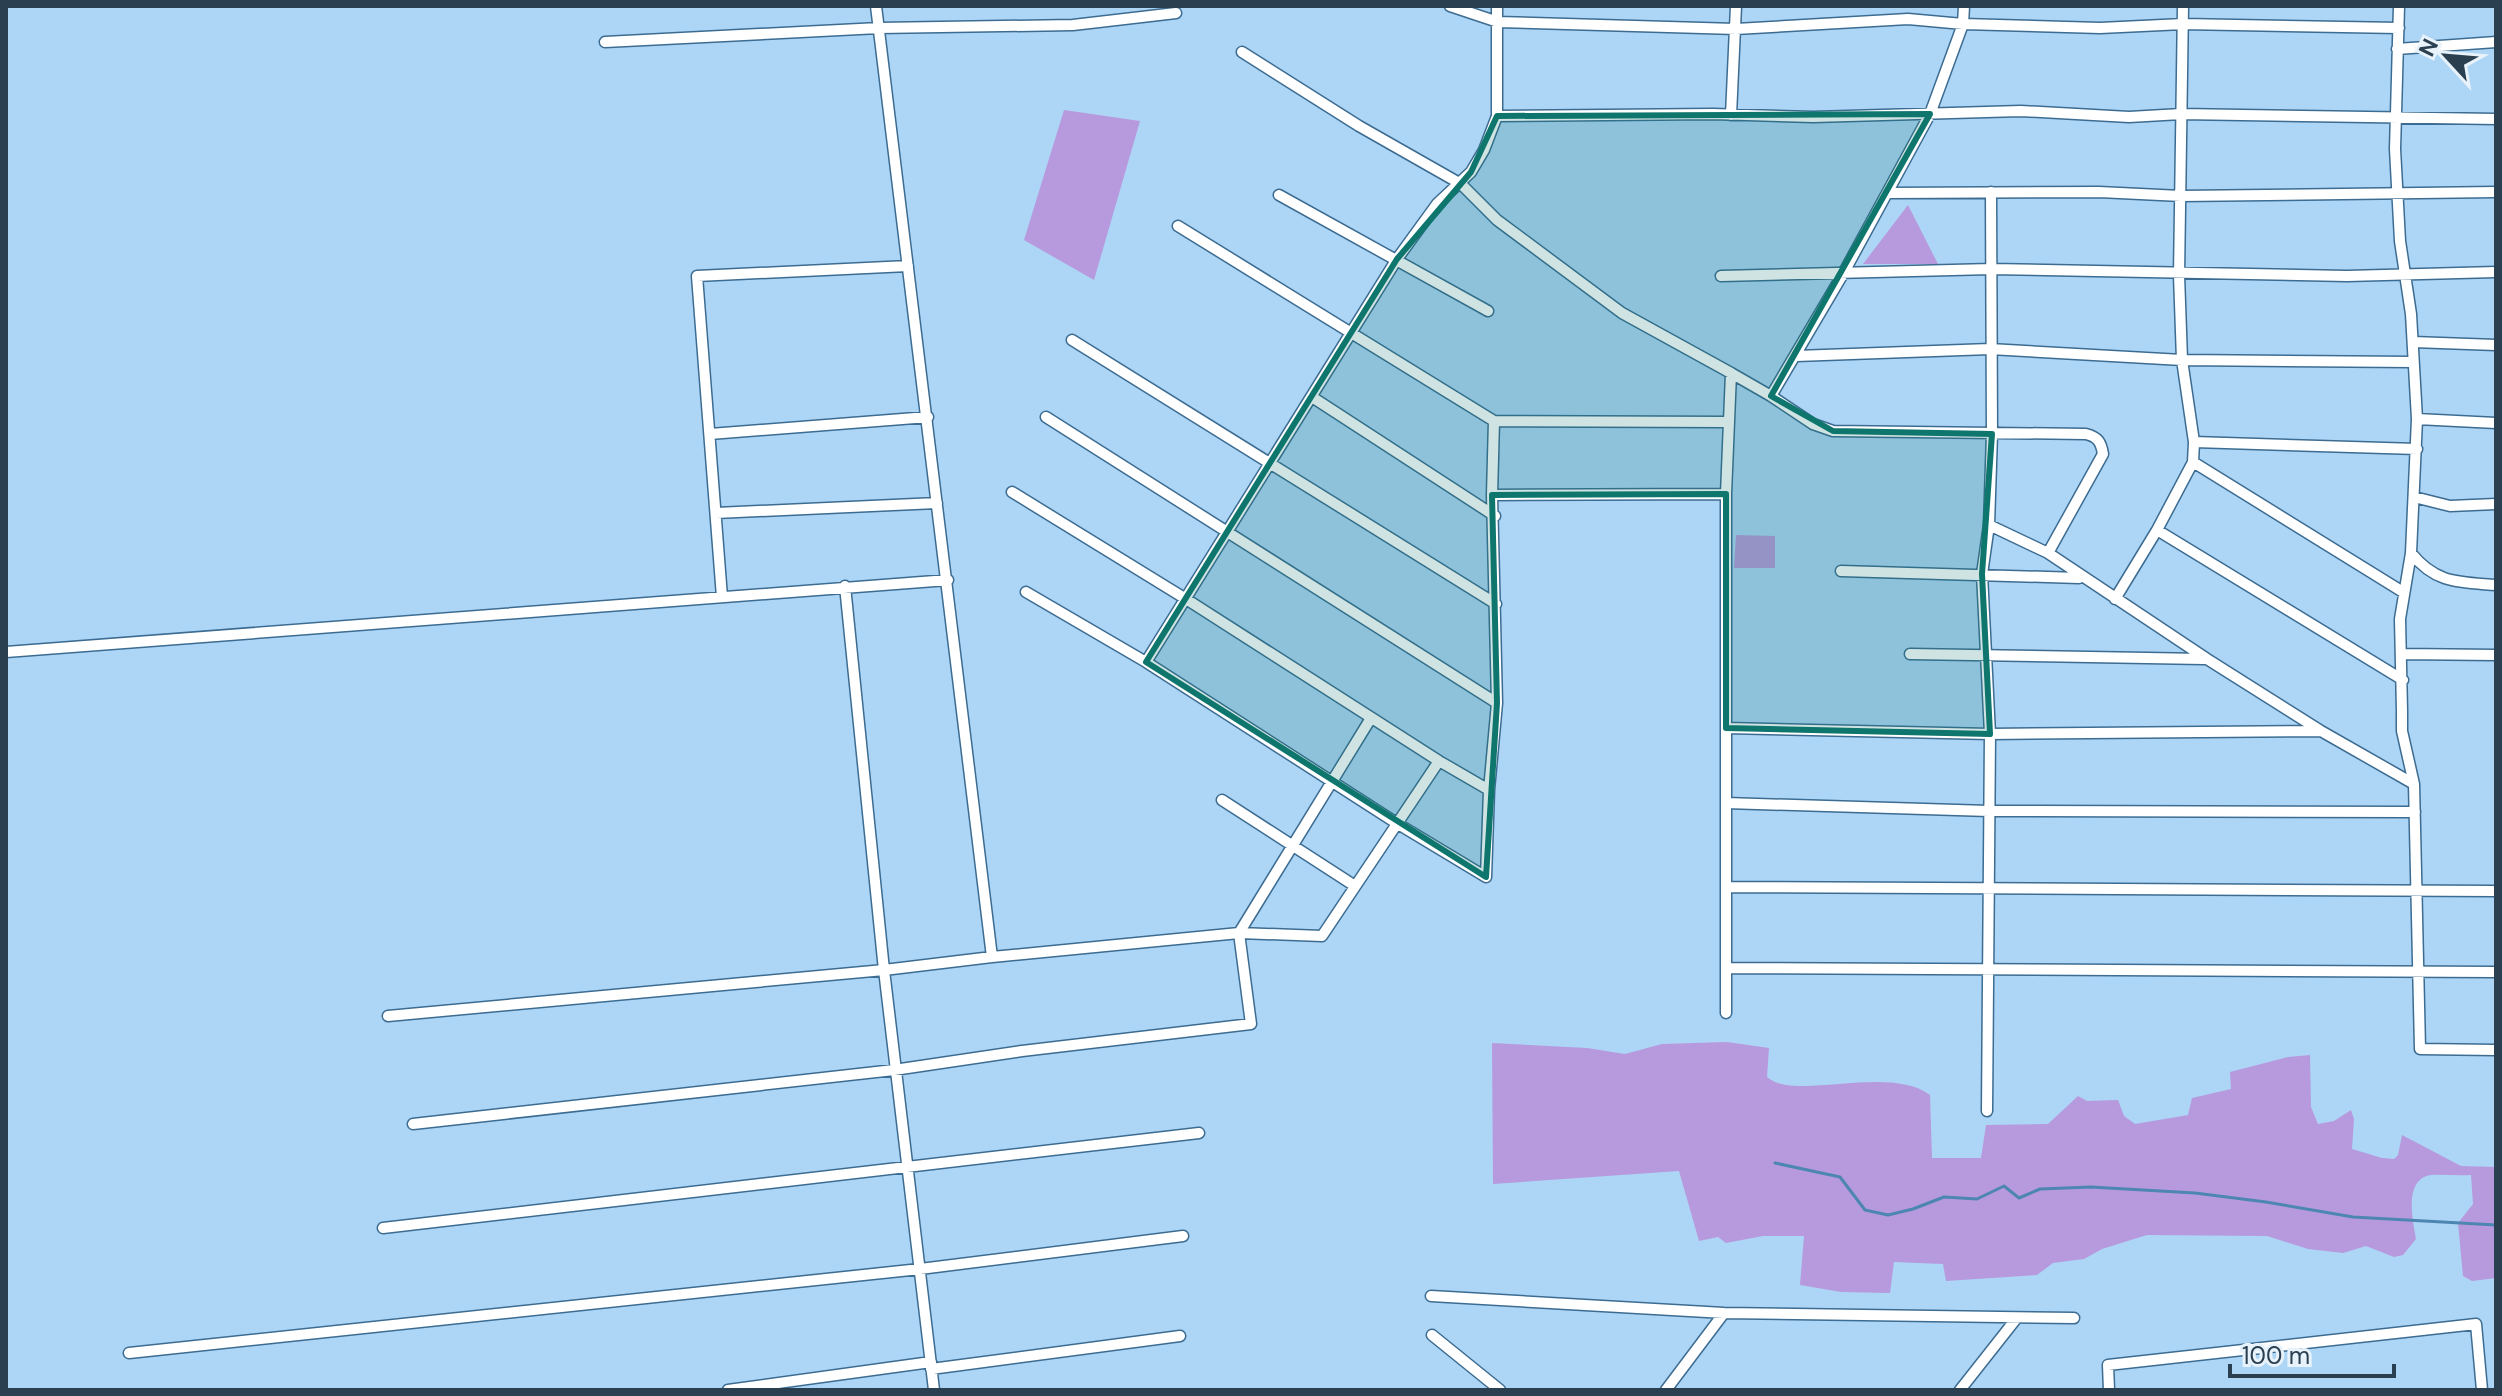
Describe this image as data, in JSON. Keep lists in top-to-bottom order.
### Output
{
  "scale_bar": "100 m",
  "north": "top left"
}
